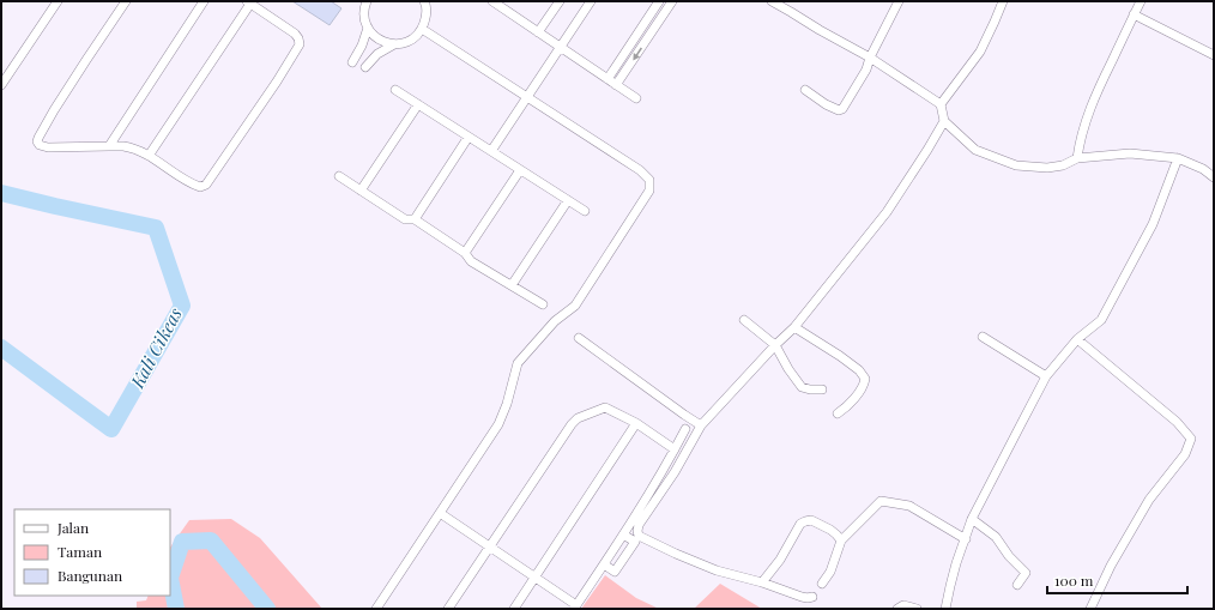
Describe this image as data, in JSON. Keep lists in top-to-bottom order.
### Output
{
  "water": ["Kali Cikeas"],
  "legend": ["Jalan", "Taman", "Bangunan"],
  "scale_bar": "100 m"
}
